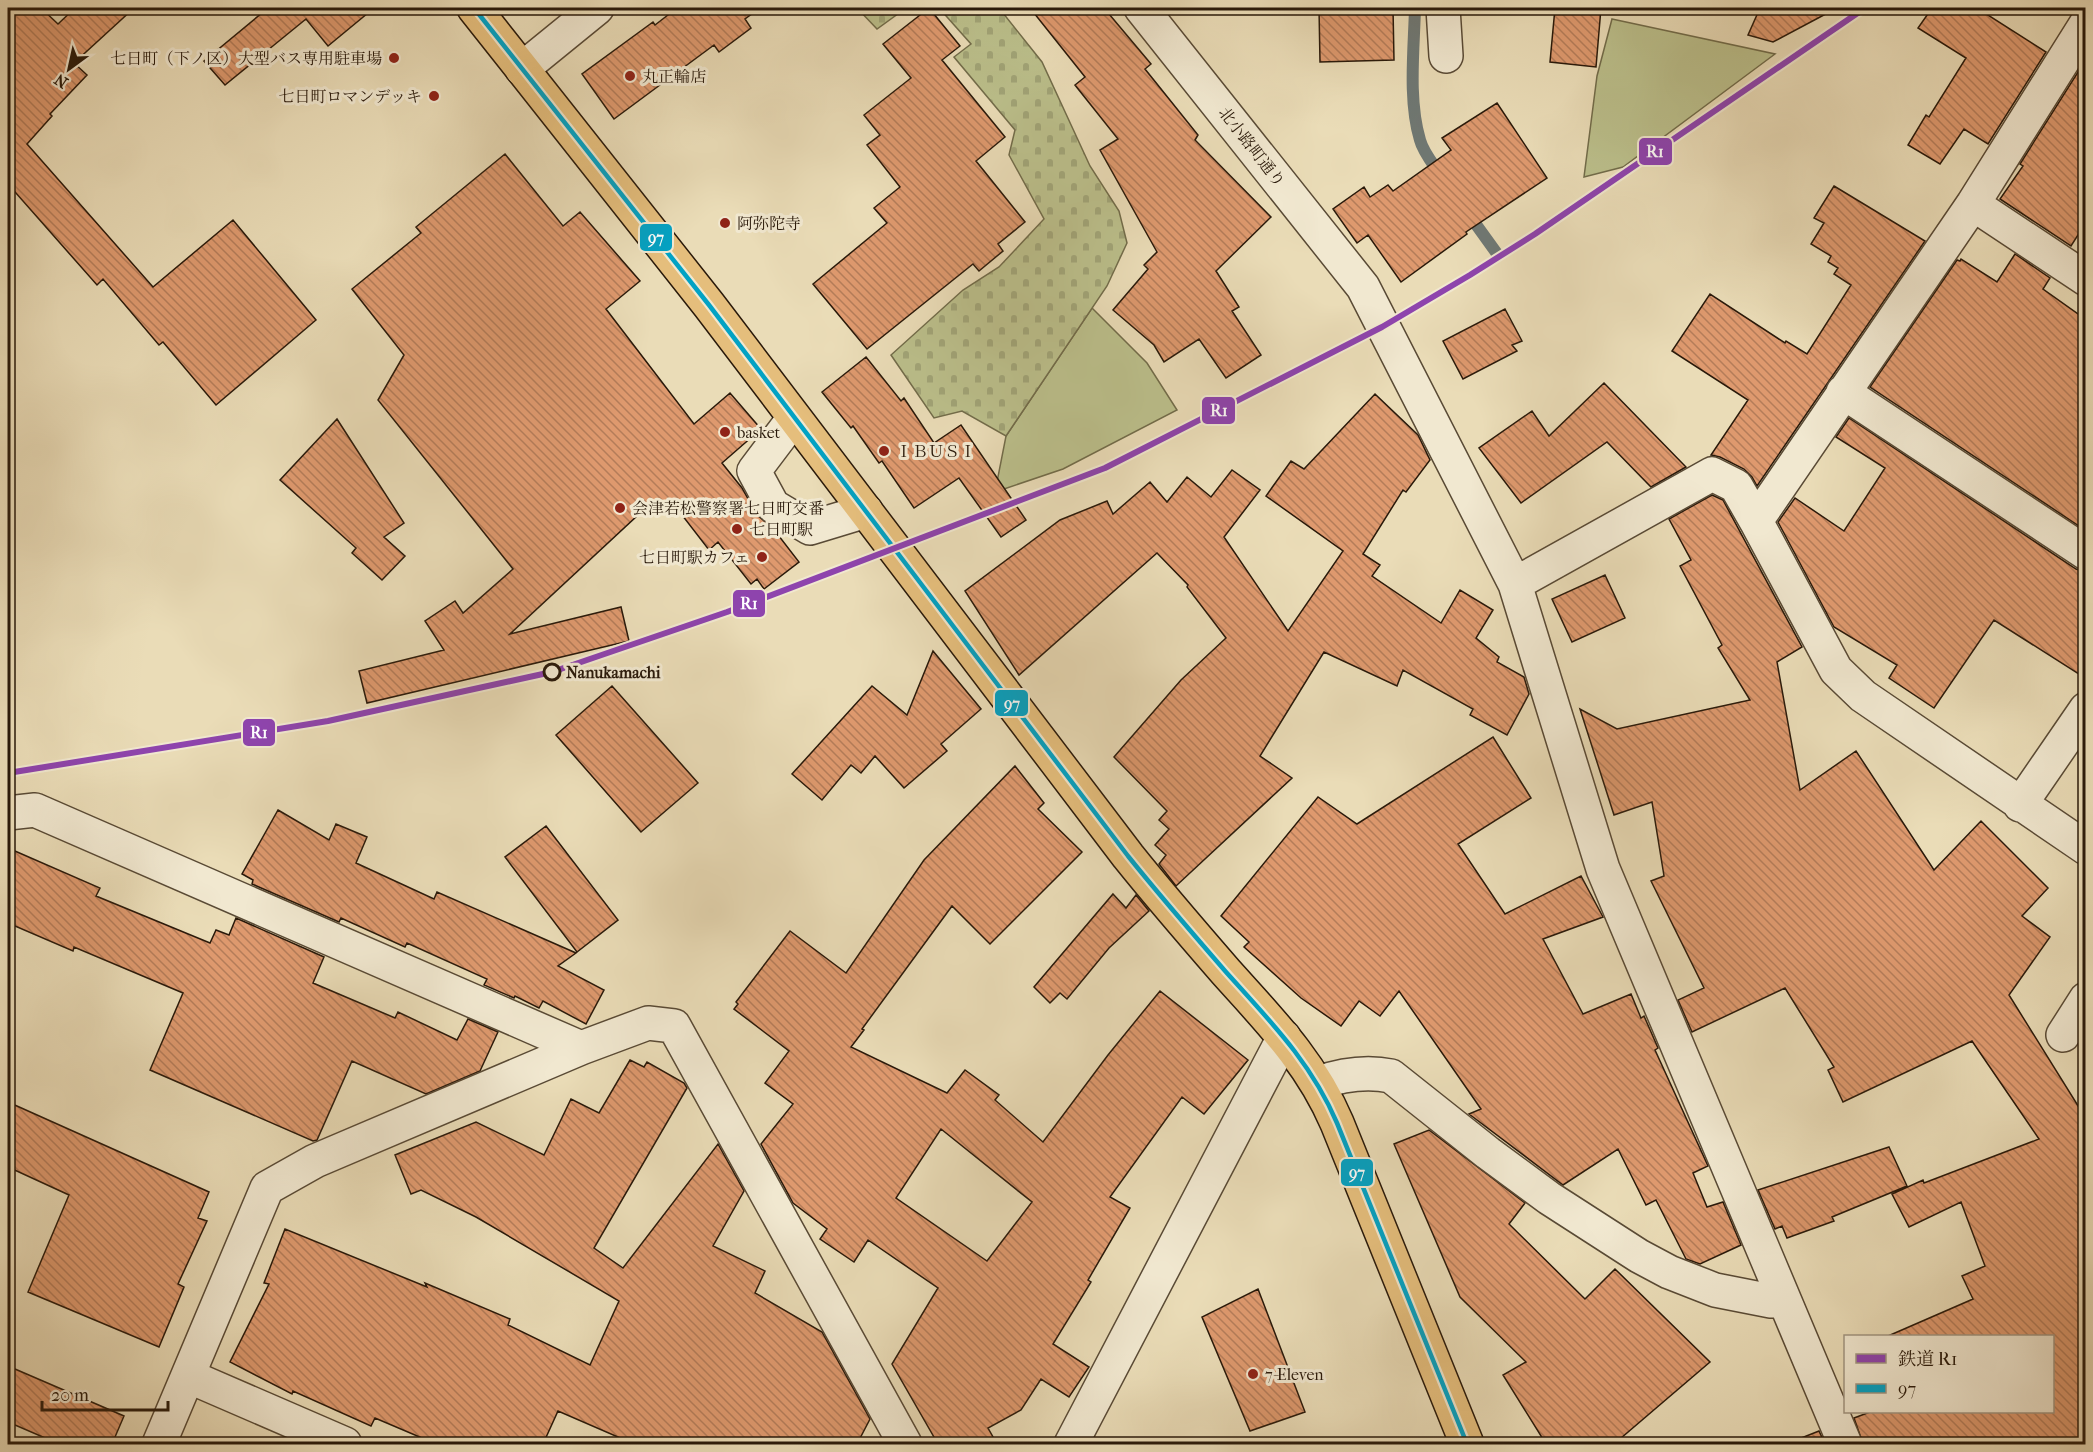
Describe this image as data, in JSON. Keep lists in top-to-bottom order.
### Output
{
  "streets": {
    "street": ["北小路町通り"]
  },
  "places": [
    "七日町（下ノ区）大型バス専用駐車場",
    "丸正輪店",
    "七日町ロマンデッキ",
    "阿弥陀寺",
    "basket",
    "ＩＢＵＳＩ",
    "会津若松警察署七日町交番",
    "七日町駅",
    "七日町駅カフェ",
    "Nanukamachi",
    "7-Eleven"
  ],
  "lines": ["rail line R1", "transit line 97"],
  "legend": ["鉄道 R1", "97"],
  "scale_bar": "20 m",
  "north": "bottom left"
}
